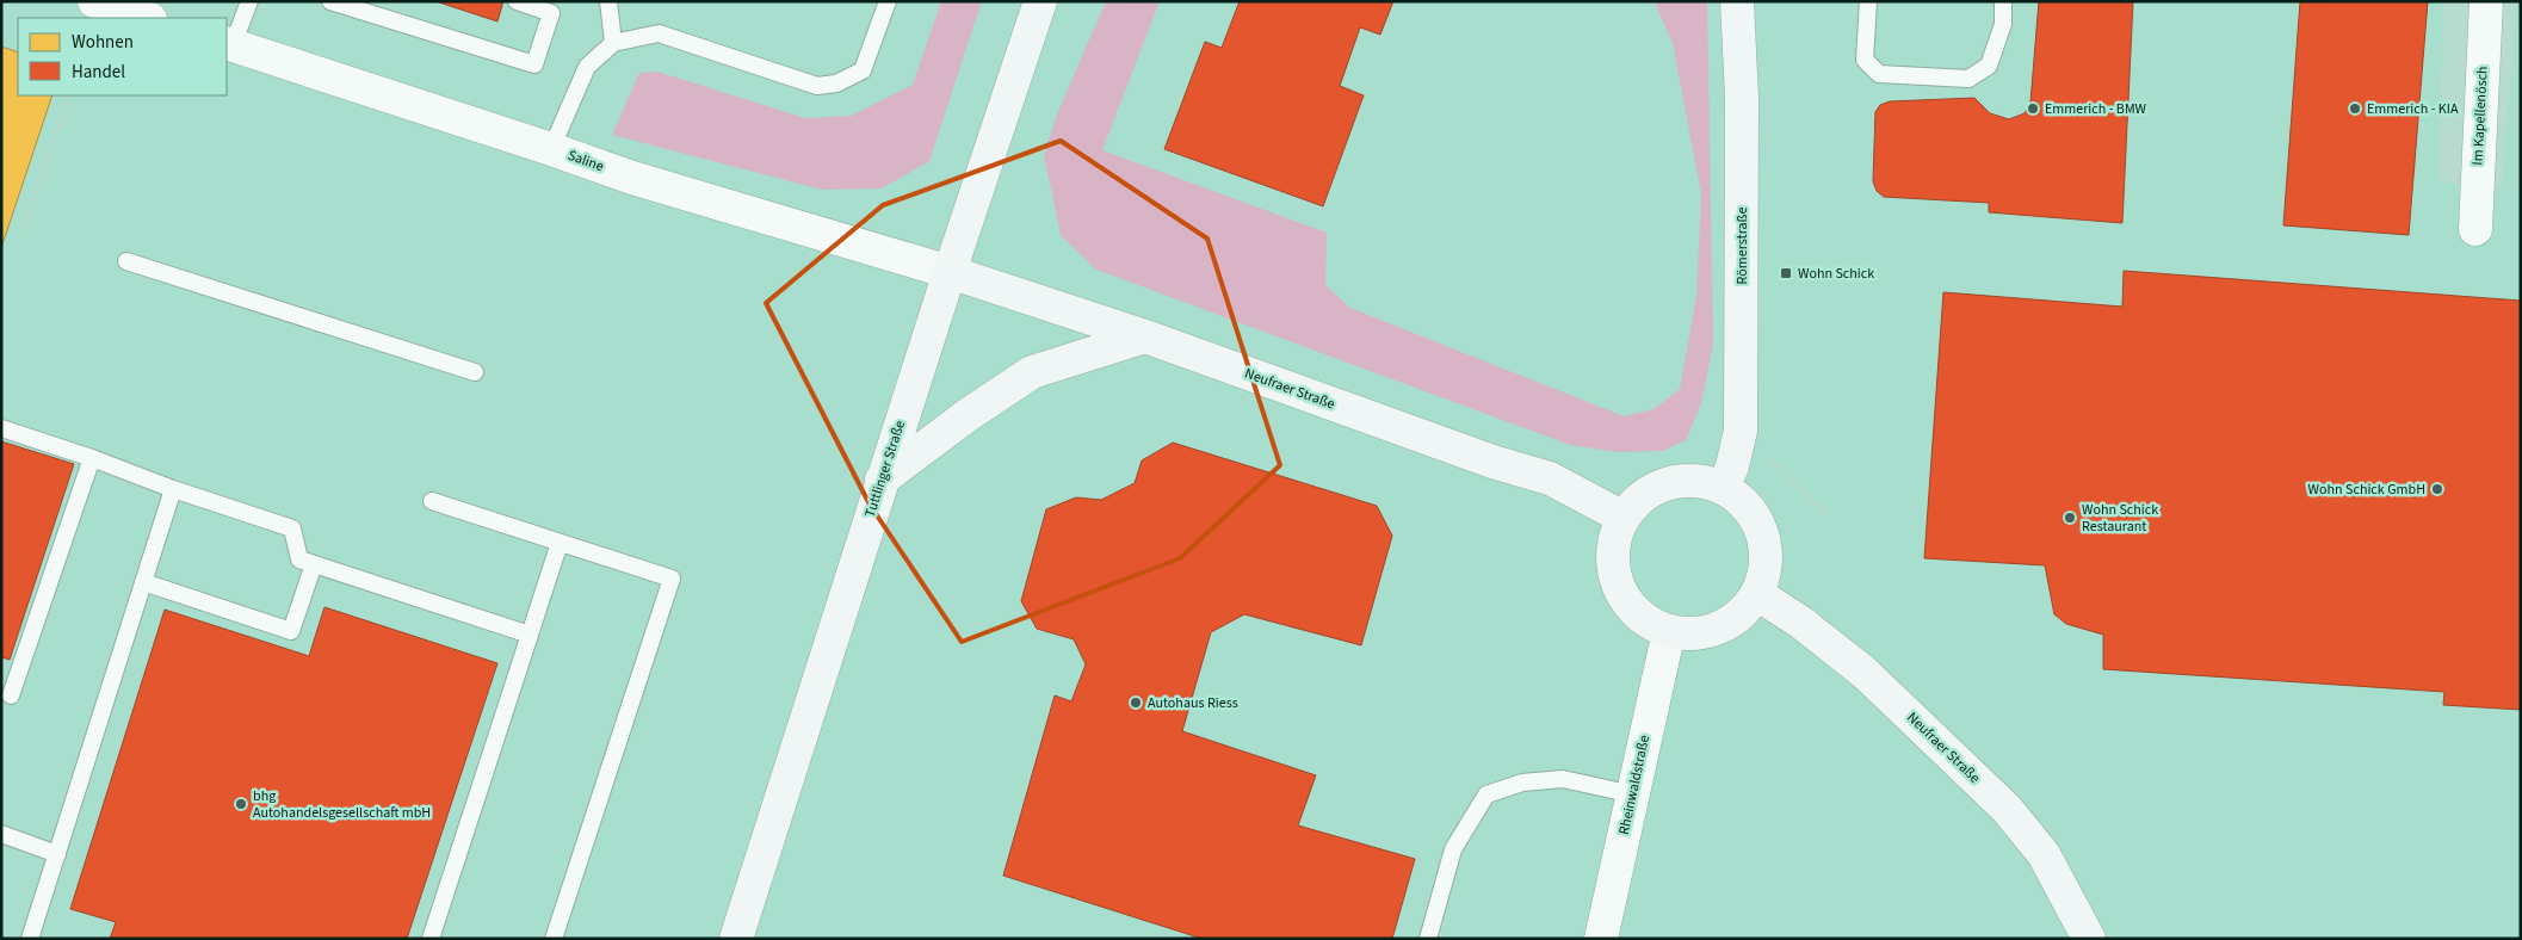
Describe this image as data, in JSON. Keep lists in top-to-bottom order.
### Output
{
  "streets": {
    "street": [
      "Im Kapellenösch",
      "Saline",
      "Römerstraße",
      "Neufraer Straße",
      "Tuttlinger Straße",
      "Rheinwaldstraße"
    ]
  },
  "crossings": [
    ["Saline", "Neufraer Straße"],
    ["Saline", "Tuttlinger Straße"],
    ["Römerstraße", "Neufraer Straße"],
    ["Römerstraße", "Rheinwaldstraße"],
    ["Neufraer Straße", "Tuttlinger Straße"],
    ["Neufraer Straße", "Rheinwaldstraße"]
  ],
  "places": {
    "other": [
      "Emmerich - BMW",
      "Emmerich - KIA",
      "Wohn Schick GmbH",
      "Wohn Schick Restaurant",
      "Autohaus Riess",
      "bhg Autohandelsgesellschaft mbH"
    ],
    "transit": ["Wohn Schick"]
  },
  "legend": ["Wohnen", "Handel"]
}
